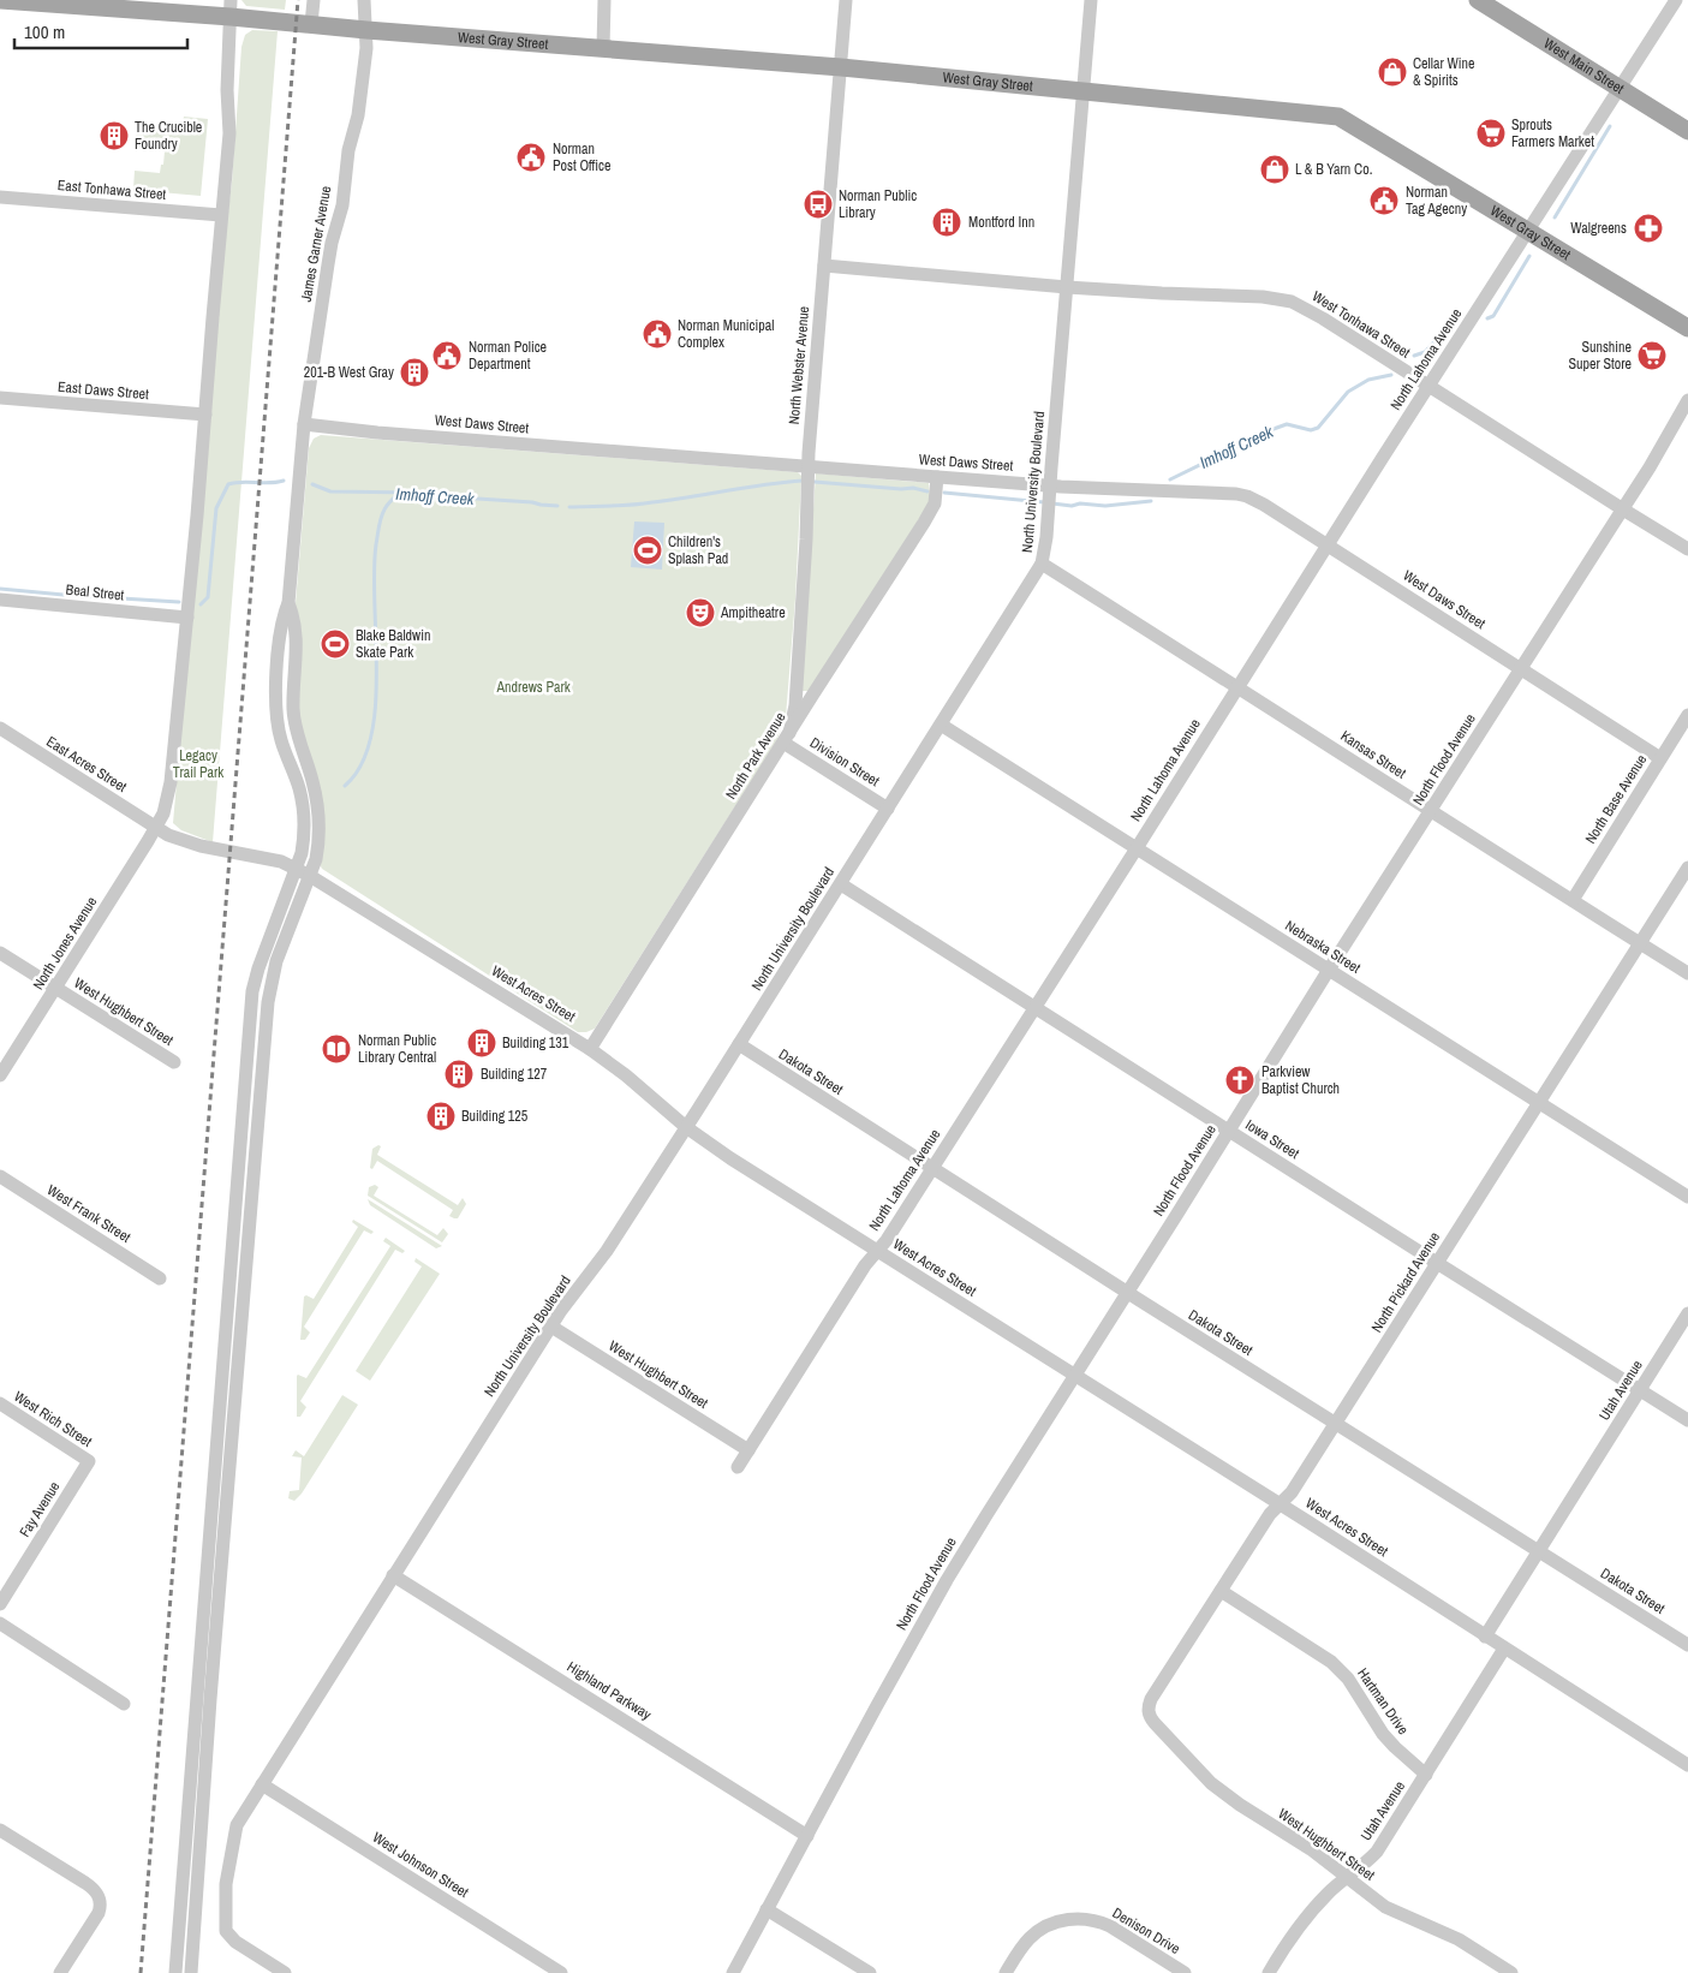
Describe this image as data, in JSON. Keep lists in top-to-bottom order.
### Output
{
  "streets": {
    "main road": ["West Gray Street", "West Main Street"],
    "street": [
      "East Tonhawa Street",
      "James Garner Avenue",
      "West Tonhawa Street",
      "North Lahoma Avenue",
      "North Webster Avenue",
      "East Daws Street",
      "West Daws Street",
      "North University Boulevard",
      "Beal Street",
      "Kansas Street",
      "North Park Avenue",
      "North Flood Avenue",
      "Division Street",
      "East Acres Street",
      "North Base Avenue",
      "North Jones Avenue",
      "Nebraska Street",
      "West Acres Street",
      "West Hughbert Street",
      "Dakota Street",
      "Iowa Street",
      "West Frank Street",
      "North Pickard Avenue",
      "Utah Avenue",
      "West Rich Street",
      "Fay Avenue",
      "Highland Parkway",
      "Hartman Drive",
      "West Johnson Street",
      "Denison Drive"
    ]
  },
  "crossings": [
    ["West Gray Street", "James Garner Avenue"],
    ["West Gray Street", "North Lahoma Avenue"],
    ["West Gray Street", "North Webster Avenue"],
    ["West Gray Street", "North University Boulevard"],
    ["West Gray Street", "North Jones Avenue"],
    ["West Main Street", "North Lahoma Avenue"],
    ["East Tonhawa Street", "North Jones Avenue"],
    ["James Garner Avenue", "West Daws Street"],
    ["James Garner Avenue", "West Acres Street"],
    ["West Tonhawa Street", "North Lahoma Avenue"],
    ["West Tonhawa Street", "North Webster Avenue"],
    ["West Tonhawa Street", "North University Boulevard"],
    ["West Tonhawa Street", "North Flood Avenue"],
    ["North Lahoma Avenue", "West Daws Street"],
    ["North Lahoma Avenue", "Kansas Street"],
    ["North Lahoma Avenue", "Nebraska Street"],
    ["North Lahoma Avenue", "West Acres Street"],
    ["North Lahoma Avenue", "West Hughbert Street"],
    ["North Lahoma Avenue", "Dakota Street"],
    ["North Lahoma Avenue", "Iowa Street"],
    ["North Webster Avenue", "West Daws Street"],
    ["North Webster Avenue", "North Park Avenue"],
    ["North Webster Avenue", "Division Street"],
    ["East Daws Street", "North Jones Avenue"],
    ["West Daws Street", "North University Boulevard"],
    ["West Daws Street", "North Park Avenue"],
    ["West Daws Street", "North Flood Avenue"],
    ["West Daws Street", "North Base Avenue"],
    ["North University Boulevard", "Kansas Street"],
    ["North University Boulevard", "Division Street"],
    ["North University Boulevard", "Nebraska Street"],
    ["North University Boulevard", "West Acres Street"],
    ["North University Boulevard", "West Hughbert Street"],
    ["North University Boulevard", "Dakota Street"],
    ["North University Boulevard", "Iowa Street"],
    ["North University Boulevard", "Highland Parkway"],
    ["North University Boulevard", "West Johnson Street"],
    ["Beal Street", "North Jones Avenue"],
    ["Kansas Street", "North Flood Avenue"],
    ["Kansas Street", "North Base Avenue"],
    ["Kansas Street", "North Pickard Avenue"],
    ["North Park Avenue", "Division Street"],
    ["North Park Avenue", "West Acres Street"],
    ["North Flood Avenue", "Nebraska Street"],
    ["North Flood Avenue", "West Acres Street"],
    ["North Flood Avenue", "Dakota Street"],
    ["North Flood Avenue", "Iowa Street"],
    ["North Flood Avenue", "Highland Parkway"],
    ["East Acres Street", "North Jones Avenue"],
    ["East Acres Street", "West Acres Street"],
    ["North Jones Avenue", "West Acres Street"],
    ["North Jones Avenue", "West Hughbert Street"],
    ["Nebraska Street", "North Pickard Avenue"],
    ["West Acres Street", "North Pickard Avenue"],
    ["West Acres Street", "Utah Avenue"],
    ["West Hughbert Street", "North Pickard Avenue"],
    ["West Hughbert Street", "Utah Avenue"],
    ["Dakota Street", "North Pickard Avenue"],
    ["Dakota Street", "Utah Avenue"],
    ["Iowa Street", "North Pickard Avenue"],
    ["Iowa Street", "Utah Avenue"],
    ["North Pickard Avenue", "Hartman Drive"],
    ["Utah Avenue", "Hartman Drive"],
    ["West Rich Street", "Fay Avenue"]
  ],
  "water": ["Imhoff Creek"],
  "parks": ["Andrews Park", "Legacy Trail Park"],
  "places": {
    "shop": ["Cellar Wine & Spirits", "L & B Yarn Co."],
    "supermarket": ["Sprouts Farmers Market", "Sunshine Super Store"],
    "building": [
      "The Crucible Foundry",
      "Montford Inn",
      "201-B West Gray",
      "Building 131",
      "Building 127",
      "Building 125"
    ],
    "public building": [
      "Norman Post Office",
      "Norman Tag Agecny",
      "Norman Municipal Complex",
      "Norman Police Department"
    ],
    "bus stop": ["Norman Public Library"],
    "pharmacy": ["Walgreens"],
    "sports": ["Children's Splash Pad", "Blake Baldwin Skate Park"],
    "theatre": ["Ampitheatre"],
    "library": ["Norman Public Library Central"],
    "church": ["Parkview Baptist Church"]
  },
  "scale_bar": "100 m"
}
